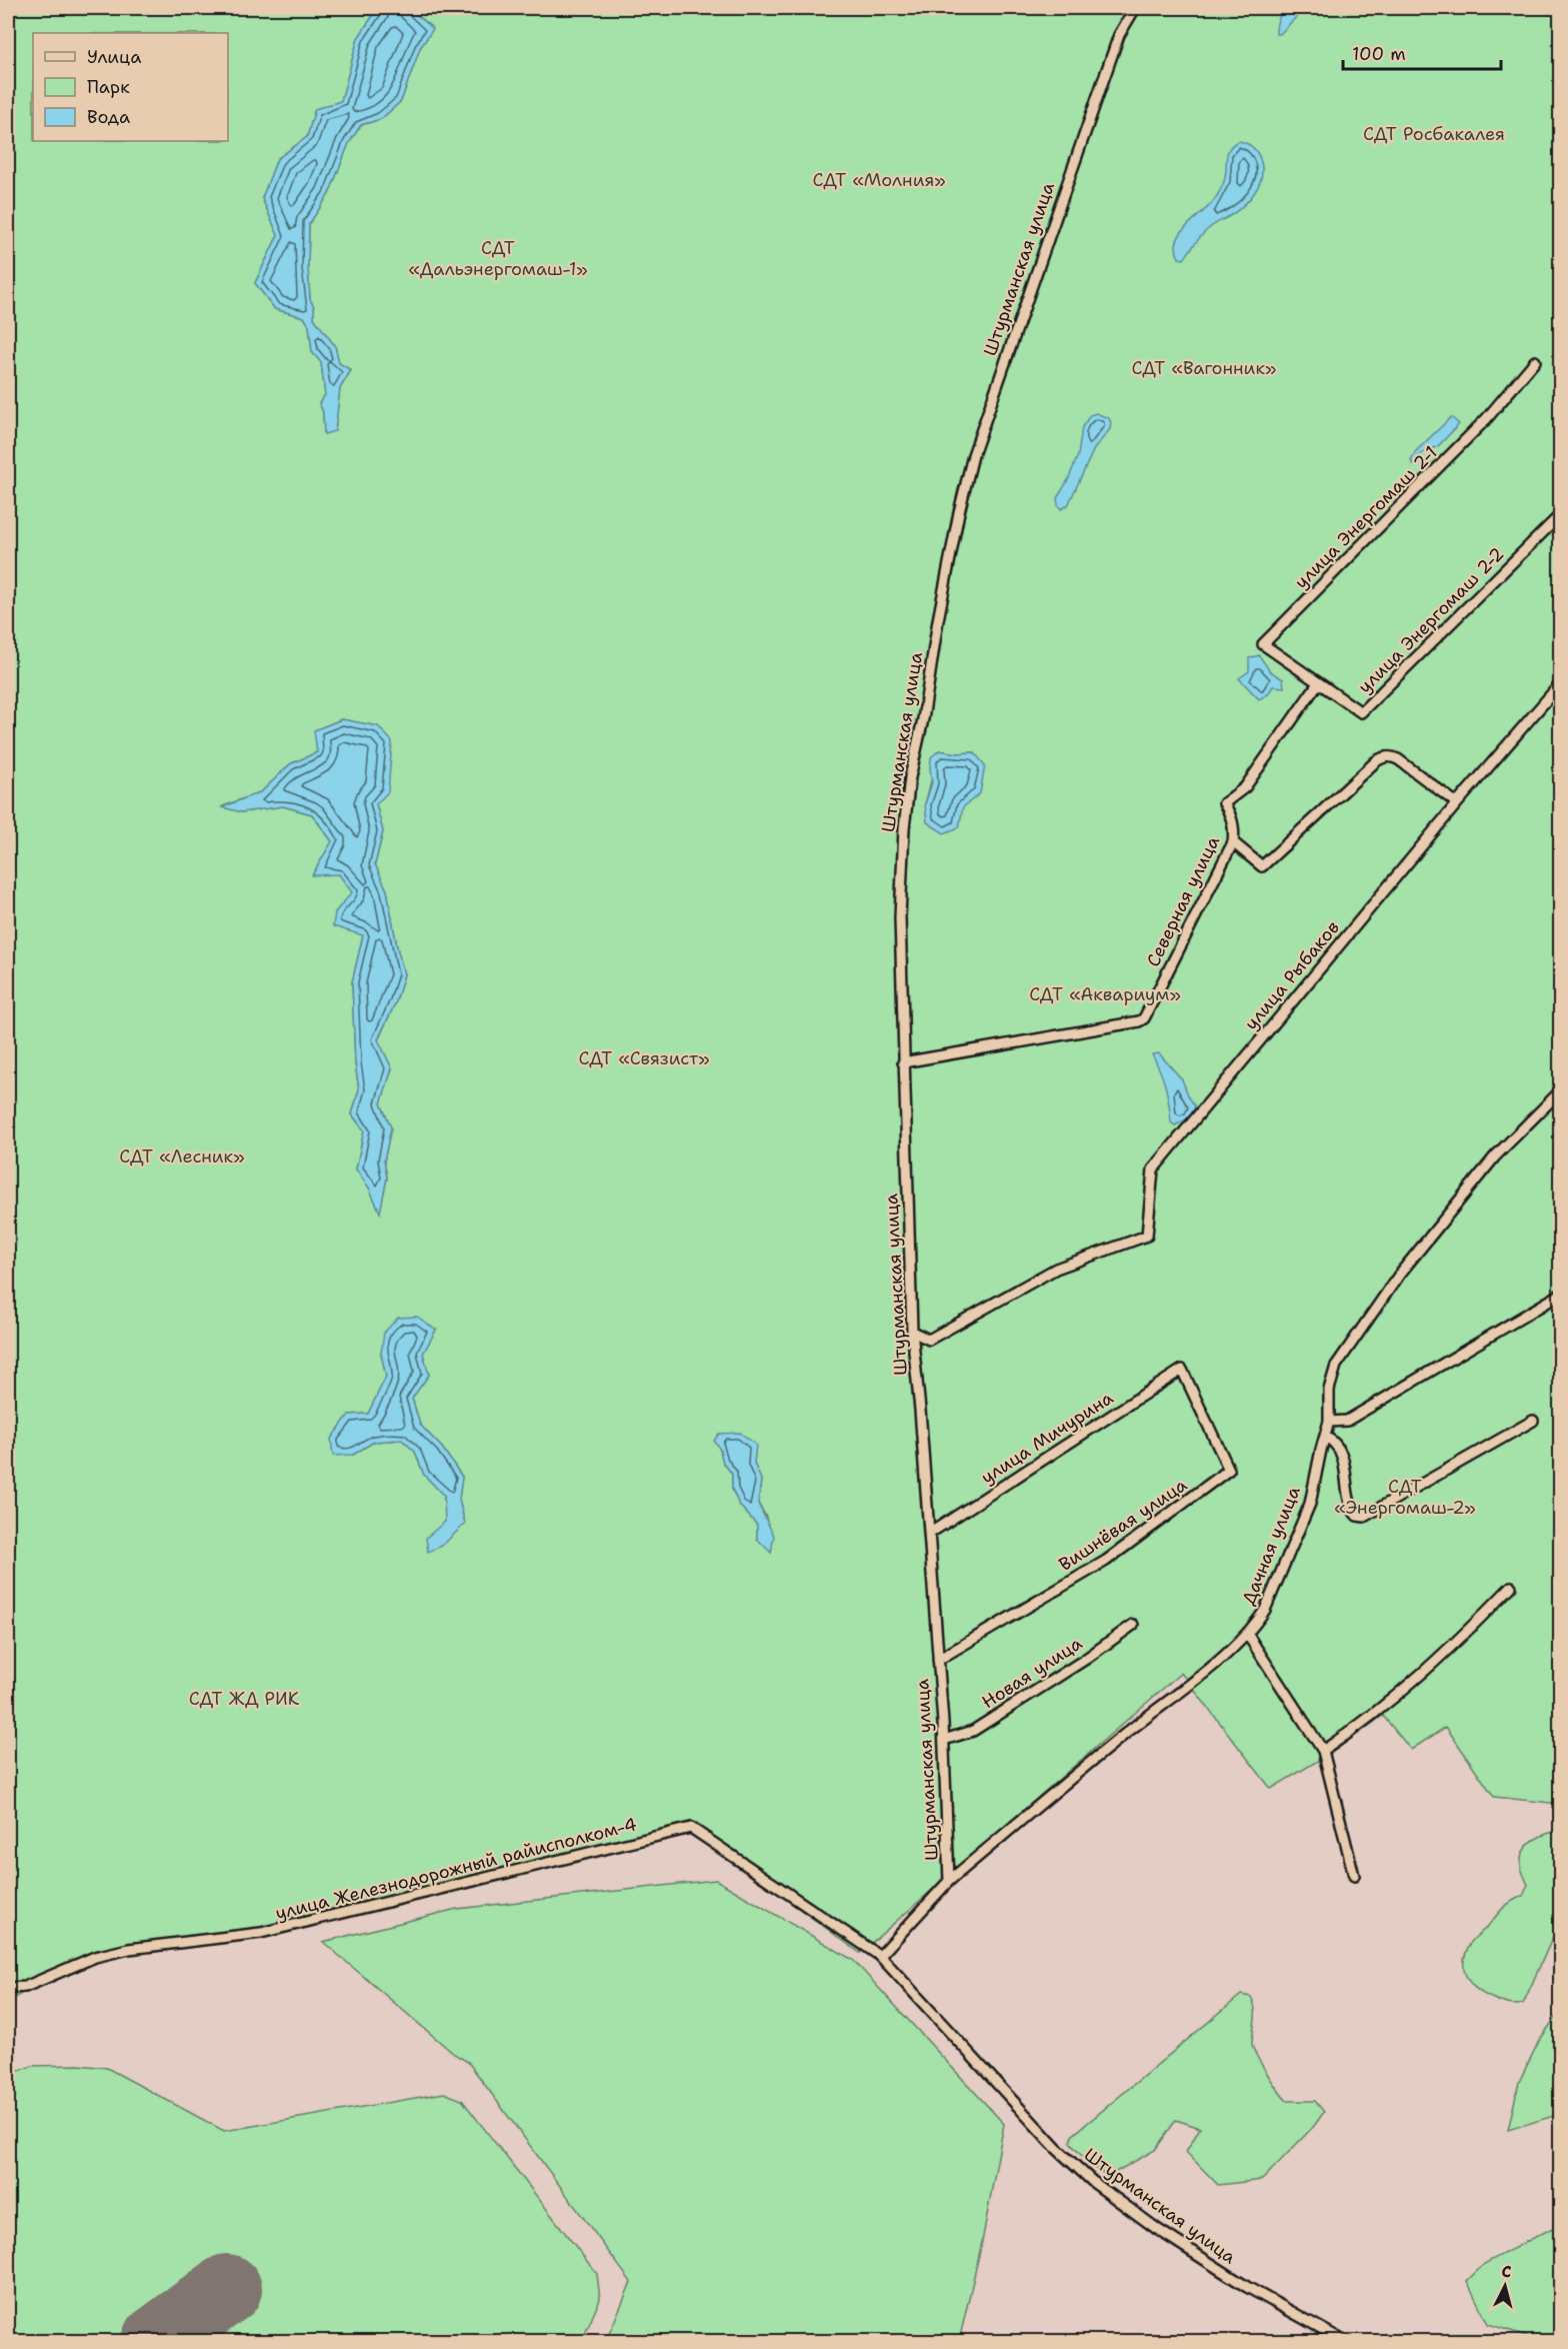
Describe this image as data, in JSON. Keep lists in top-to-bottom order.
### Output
{
  "streets": {
    "street": [
      "Штурманская улица",
      "улица Энергомаш 2-1",
      "улица Энергомаш 2-2",
      "Северная улица",
      "улица Рыбаков",
      "улица Мичурина",
      "Вишнёвая улица",
      "Дачная улица",
      "Новая улица",
      "улица Железнодорожный райисполком-4"
    ]
  },
  "crossings": [
    ["Штурманская улица", "Северная улица"],
    ["Штурманская улица", "улица Рыбаков"],
    ["Штурманская улица", "улица Мичурина"],
    ["Штурманская улица", "Вишнёвая улица"],
    ["Штурманская улица", "Дачная улица"],
    ["Штурманская улица", "Новая улица"],
    ["Штурманская улица", "улица Железнодорожный райисполком-4"],
    ["улица Энергомаш 2-1", "улица Энергомаш 2-2"],
    ["улица Энергомаш 2-1", "Северная улица"],
    ["улица Энергомаш 2-2", "Северная улица"],
    ["улица Мичурина", "Вишнёвая улица"]
  ],
  "parks": [
    "СДТ Росбакалея",
    "СДТ «Молния»",
    "СДТ «Дальэнергомаш-1»",
    "СДТ «Вагонник»",
    "СДТ «Аквариум»",
    "СДТ «Связист»",
    "СДТ «Лесник»",
    "СДТ «Энергомаш-2»",
    "СДТ ЖД РИК"
  ],
  "legend": ["Улица", "Парк", "Вода"],
  "scale_bar": "100 m",
  "north": "top"
}
